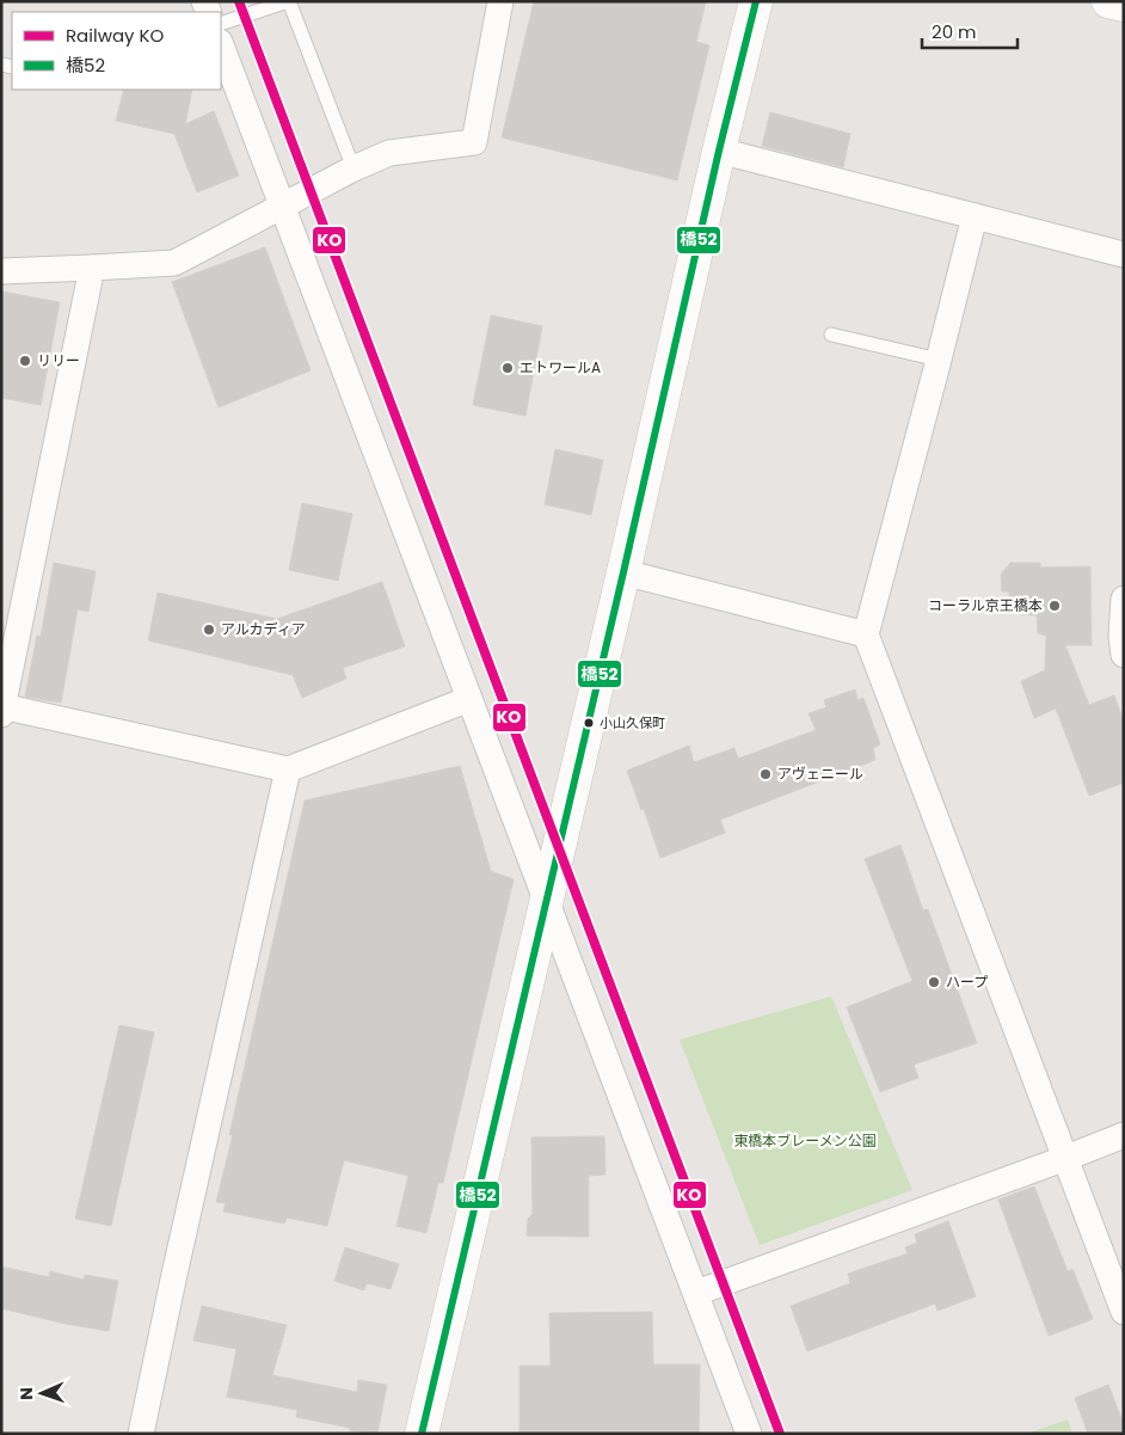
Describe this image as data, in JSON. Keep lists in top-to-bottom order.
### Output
{
  "parks": ["東橋本ブレーメン公園"],
  "places": [
    "リリー",
    "エトワールA",
    "コーラル京王橋本",
    "アルカディア",
    "小山久保町",
    "アヴェニール",
    "ハープ"
  ],
  "lines": ["rail line KO", "transit line 橋52"],
  "legend": ["Railway KO", "橋52"],
  "scale_bar": "20 m",
  "north": "left"
}
